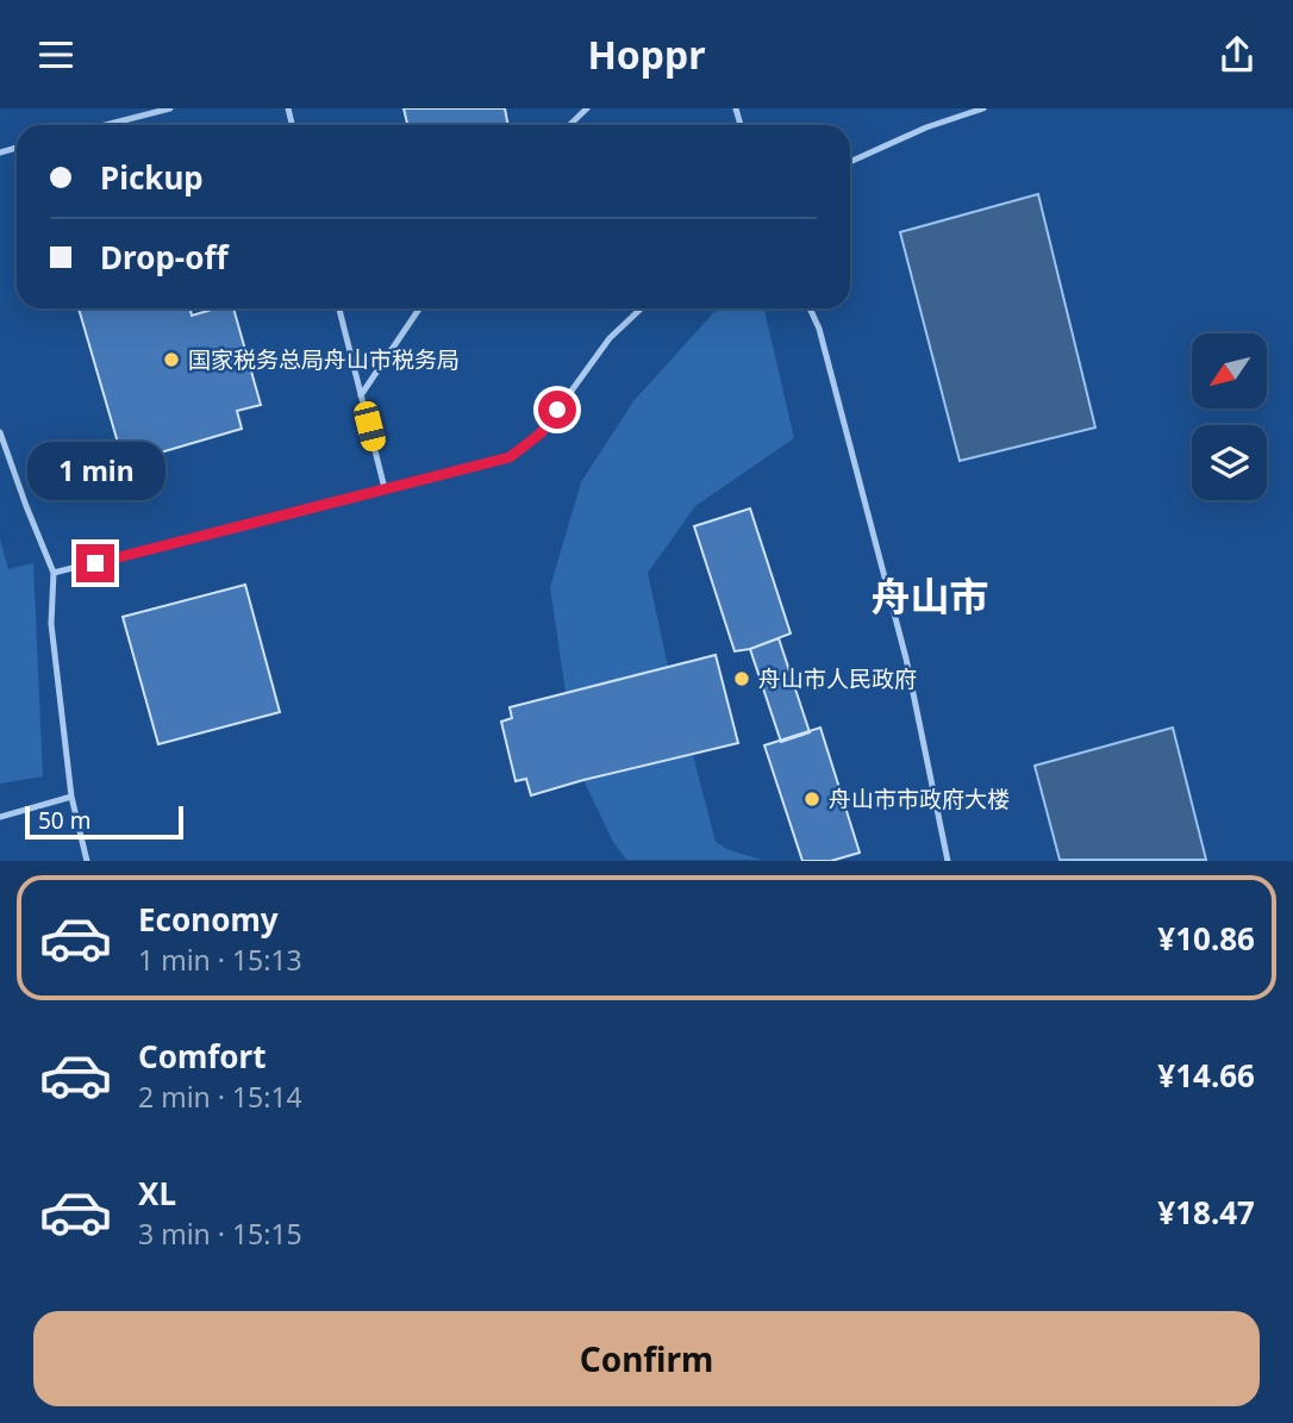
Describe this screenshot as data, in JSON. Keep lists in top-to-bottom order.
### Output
{
  "districts": ["舟山市"],
  "places": ["国家税务总局舟山市税务局", "舟山市人民政府", "舟山市市政府大楼"],
  "scale_bar": "50 m",
  "north": "bottom left",
  "page": {
    "header": "Hoppr",
    "banner": ["Pickup", "Drop-off"],
    "bubble": "1 min",
    "scale": "50 m",
    "list": [
      {
        "name": "Economy",
        "note": "1 min · 15:13",
        "value": "¥10.86"
      },
      {
        "name": "Comfort",
        "note": "2 min · 15:14",
        "value": "¥14.66"
      },
      {
        "name": "XL",
        "note": "3 min · 15:15",
        "value": "¥18.47"
      }
    ],
    "buttons": "Confirm"
  }
}
